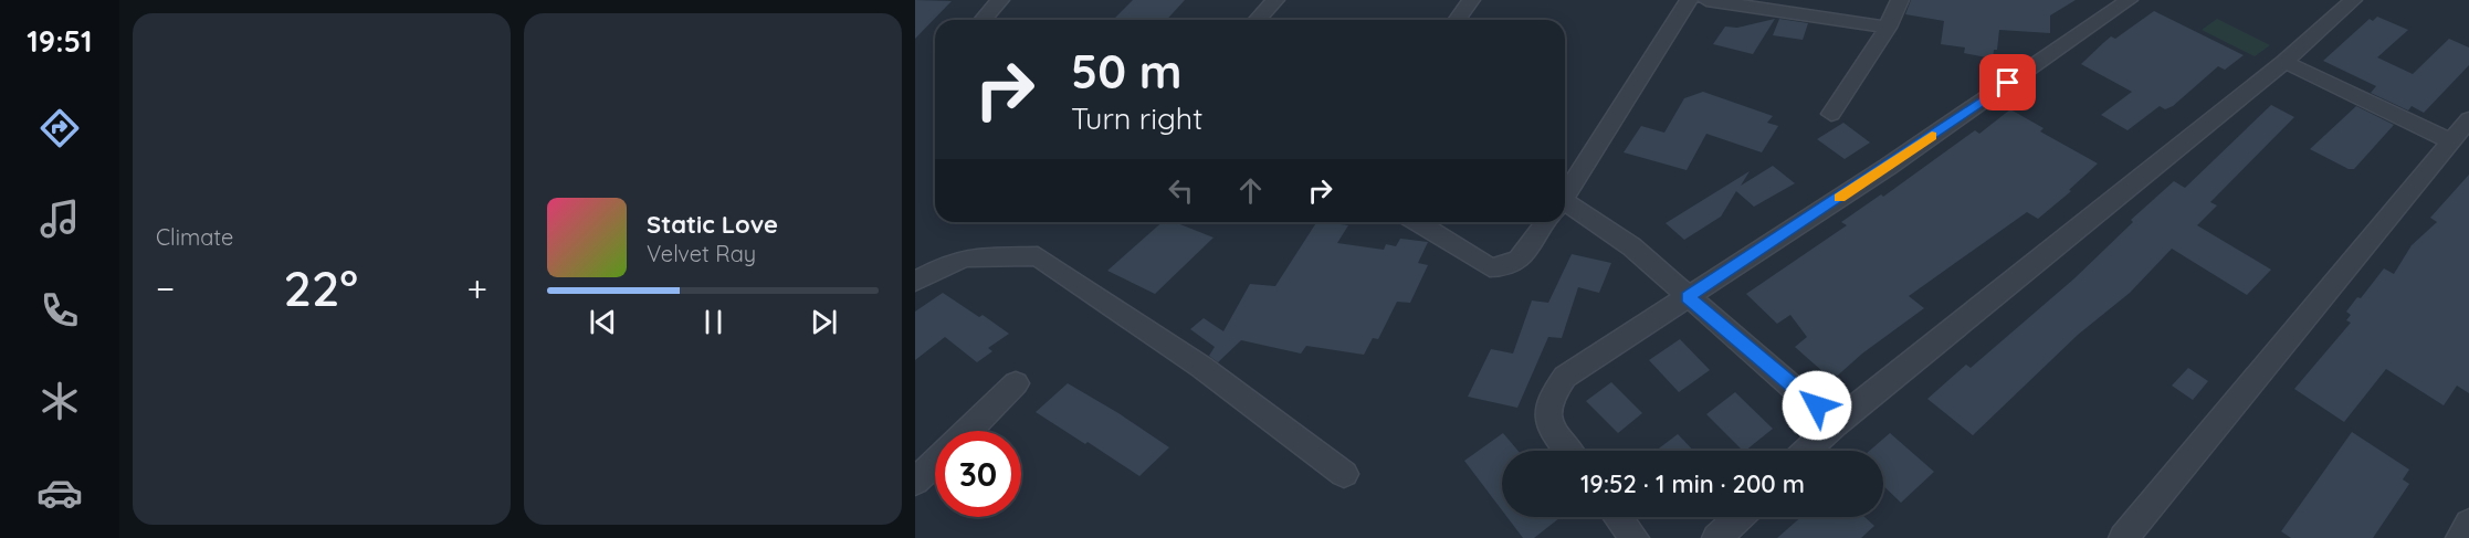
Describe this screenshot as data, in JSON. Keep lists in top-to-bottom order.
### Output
{
  "page": {
    "tabs": "19:51",
    "tile": "Climate",
    "turn": ["50 m", "Turn right"],
    "song": ["Static Love", "Velvet Ray"],
    "heat": ["−", "22°", "+"],
    "limit": "30",
    "trip": "19:52 · 1 min · 200 m"
  }
}
